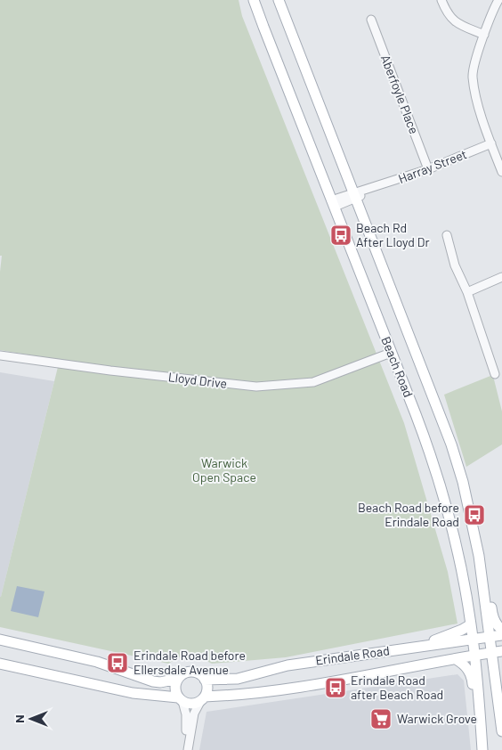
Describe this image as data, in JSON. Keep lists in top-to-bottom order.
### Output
{
  "streets": {
    "main road": ["Beach Road", "Erindale Road"],
    "street": ["Aberfoyle Place", "Harray Street", "Lloyd Drive"]
  },
  "crossings": [
    ["Aberfoyle Place", "Harray Street"],
    ["Harray Street", "Beach Road"],
    ["Beach Road", "Lloyd Drive"],
    ["Beach Road", "Erindale Road"]
  ],
  "parks": ["Warwick Open Space"],
  "places": {
    "bus stop": [
      "Beach Rd After Lloyd Dr",
      "Beach Road before Erindale Road",
      "Erindale Road before Ellersdale Avenue",
      "Erindale Road after Beach Road"
    ],
    "supermarket": ["Warwick Grove"]
  },
  "north": "left"
}
